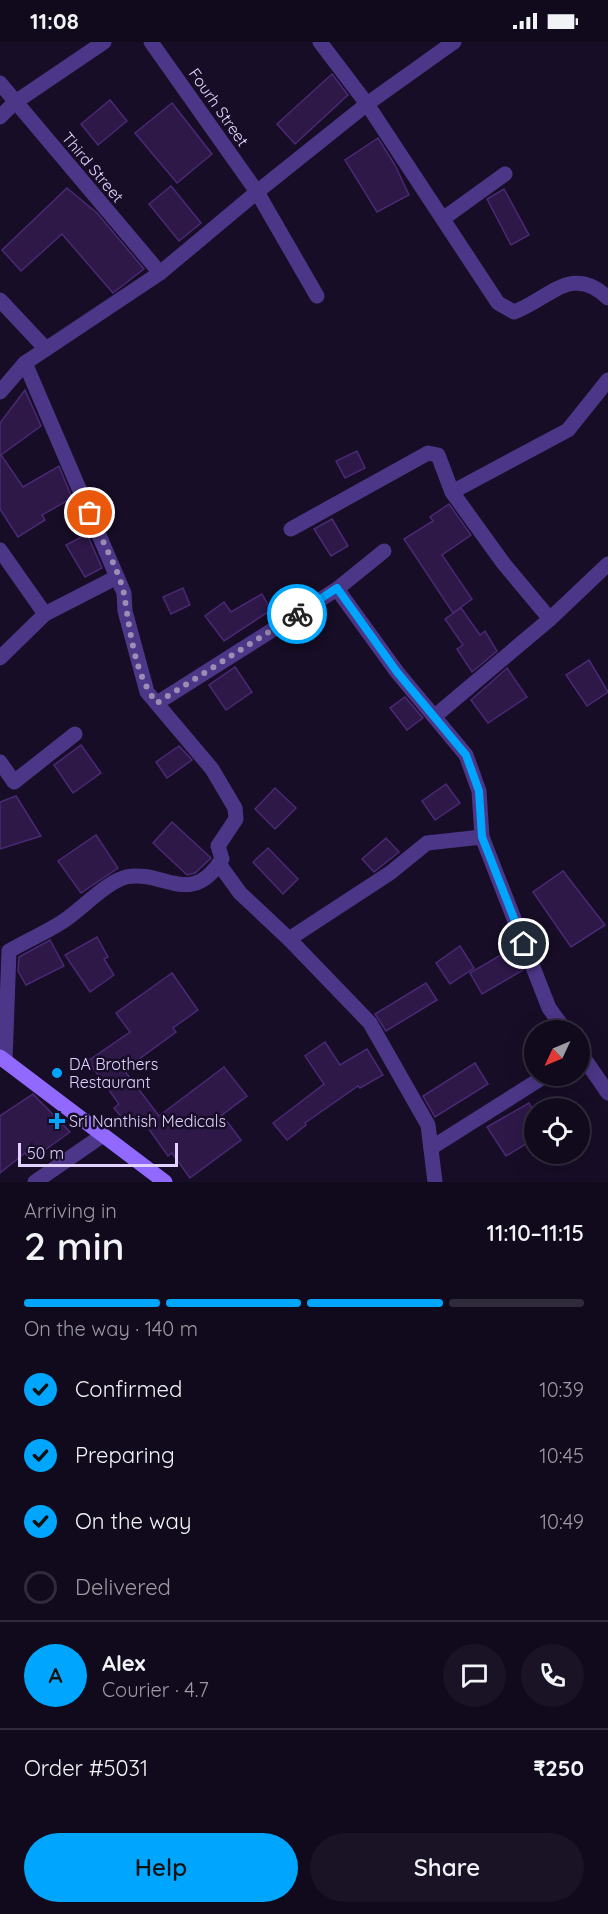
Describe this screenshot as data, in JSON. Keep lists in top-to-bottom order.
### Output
{
  "streets": {
    "street": ["Fourh Street", "Third Street"]
  },
  "places": {
    "other": ["DA Brothers Restaurant"],
    "health": ["Sri Nanthish Medicals"]
  },
  "scale_bar": "50 m",
  "north": "bottom left",
  "page": {
    "status": "11:08",
    "scale": "50 m",
    "heading": ["2 min", "Arriving in", "11:10–11:15"],
    "panel": [
      "Alex",
      "Courier · 4.7",
      "Order #5031",
      "₹250"
    ],
    "bar": "On the way · 140 m",
    "list": [
      ["Confirmed", "10:39"],
      ["Preparing", "10:45"],
      ["On the way", "10:49"],
      "Delivered"
    ],
    "round": "A",
    "buttons": ["Help", "Share"]
  }
}
